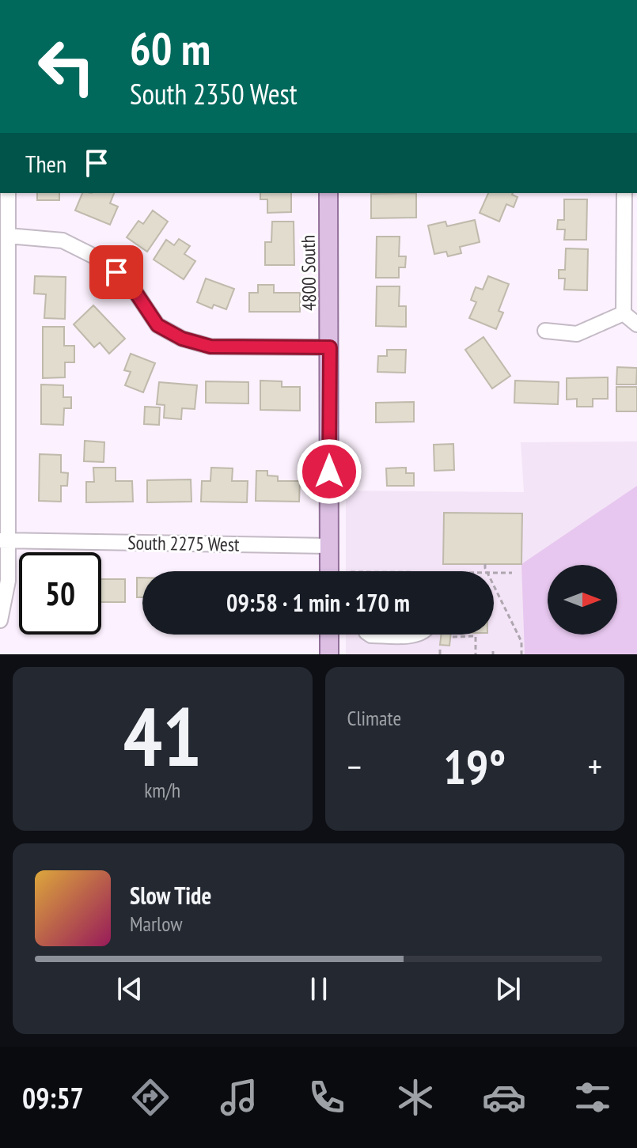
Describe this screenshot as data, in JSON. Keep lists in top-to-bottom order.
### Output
{
  "streets": {
    "main road": ["4800 South"],
    "street": ["South 2275 West"]
  },
  "crossings": [
    ["4800 South", "South 2275 West"]
  ],
  "north": "right",
  "page": {
    "turn": ["60 m", "South 2350 West"],
    "then": "Then",
    "limit": "50",
    "trip": "09:58 · 1 min · 170 m",
    "tile": [
      ["41", "km/h"],
      "Climate"
    ],
    "heat": ["−", "19°", "+"],
    "song": ["Slow Tide", "Marlow"],
    "tabs": "09:57"
  }
}
